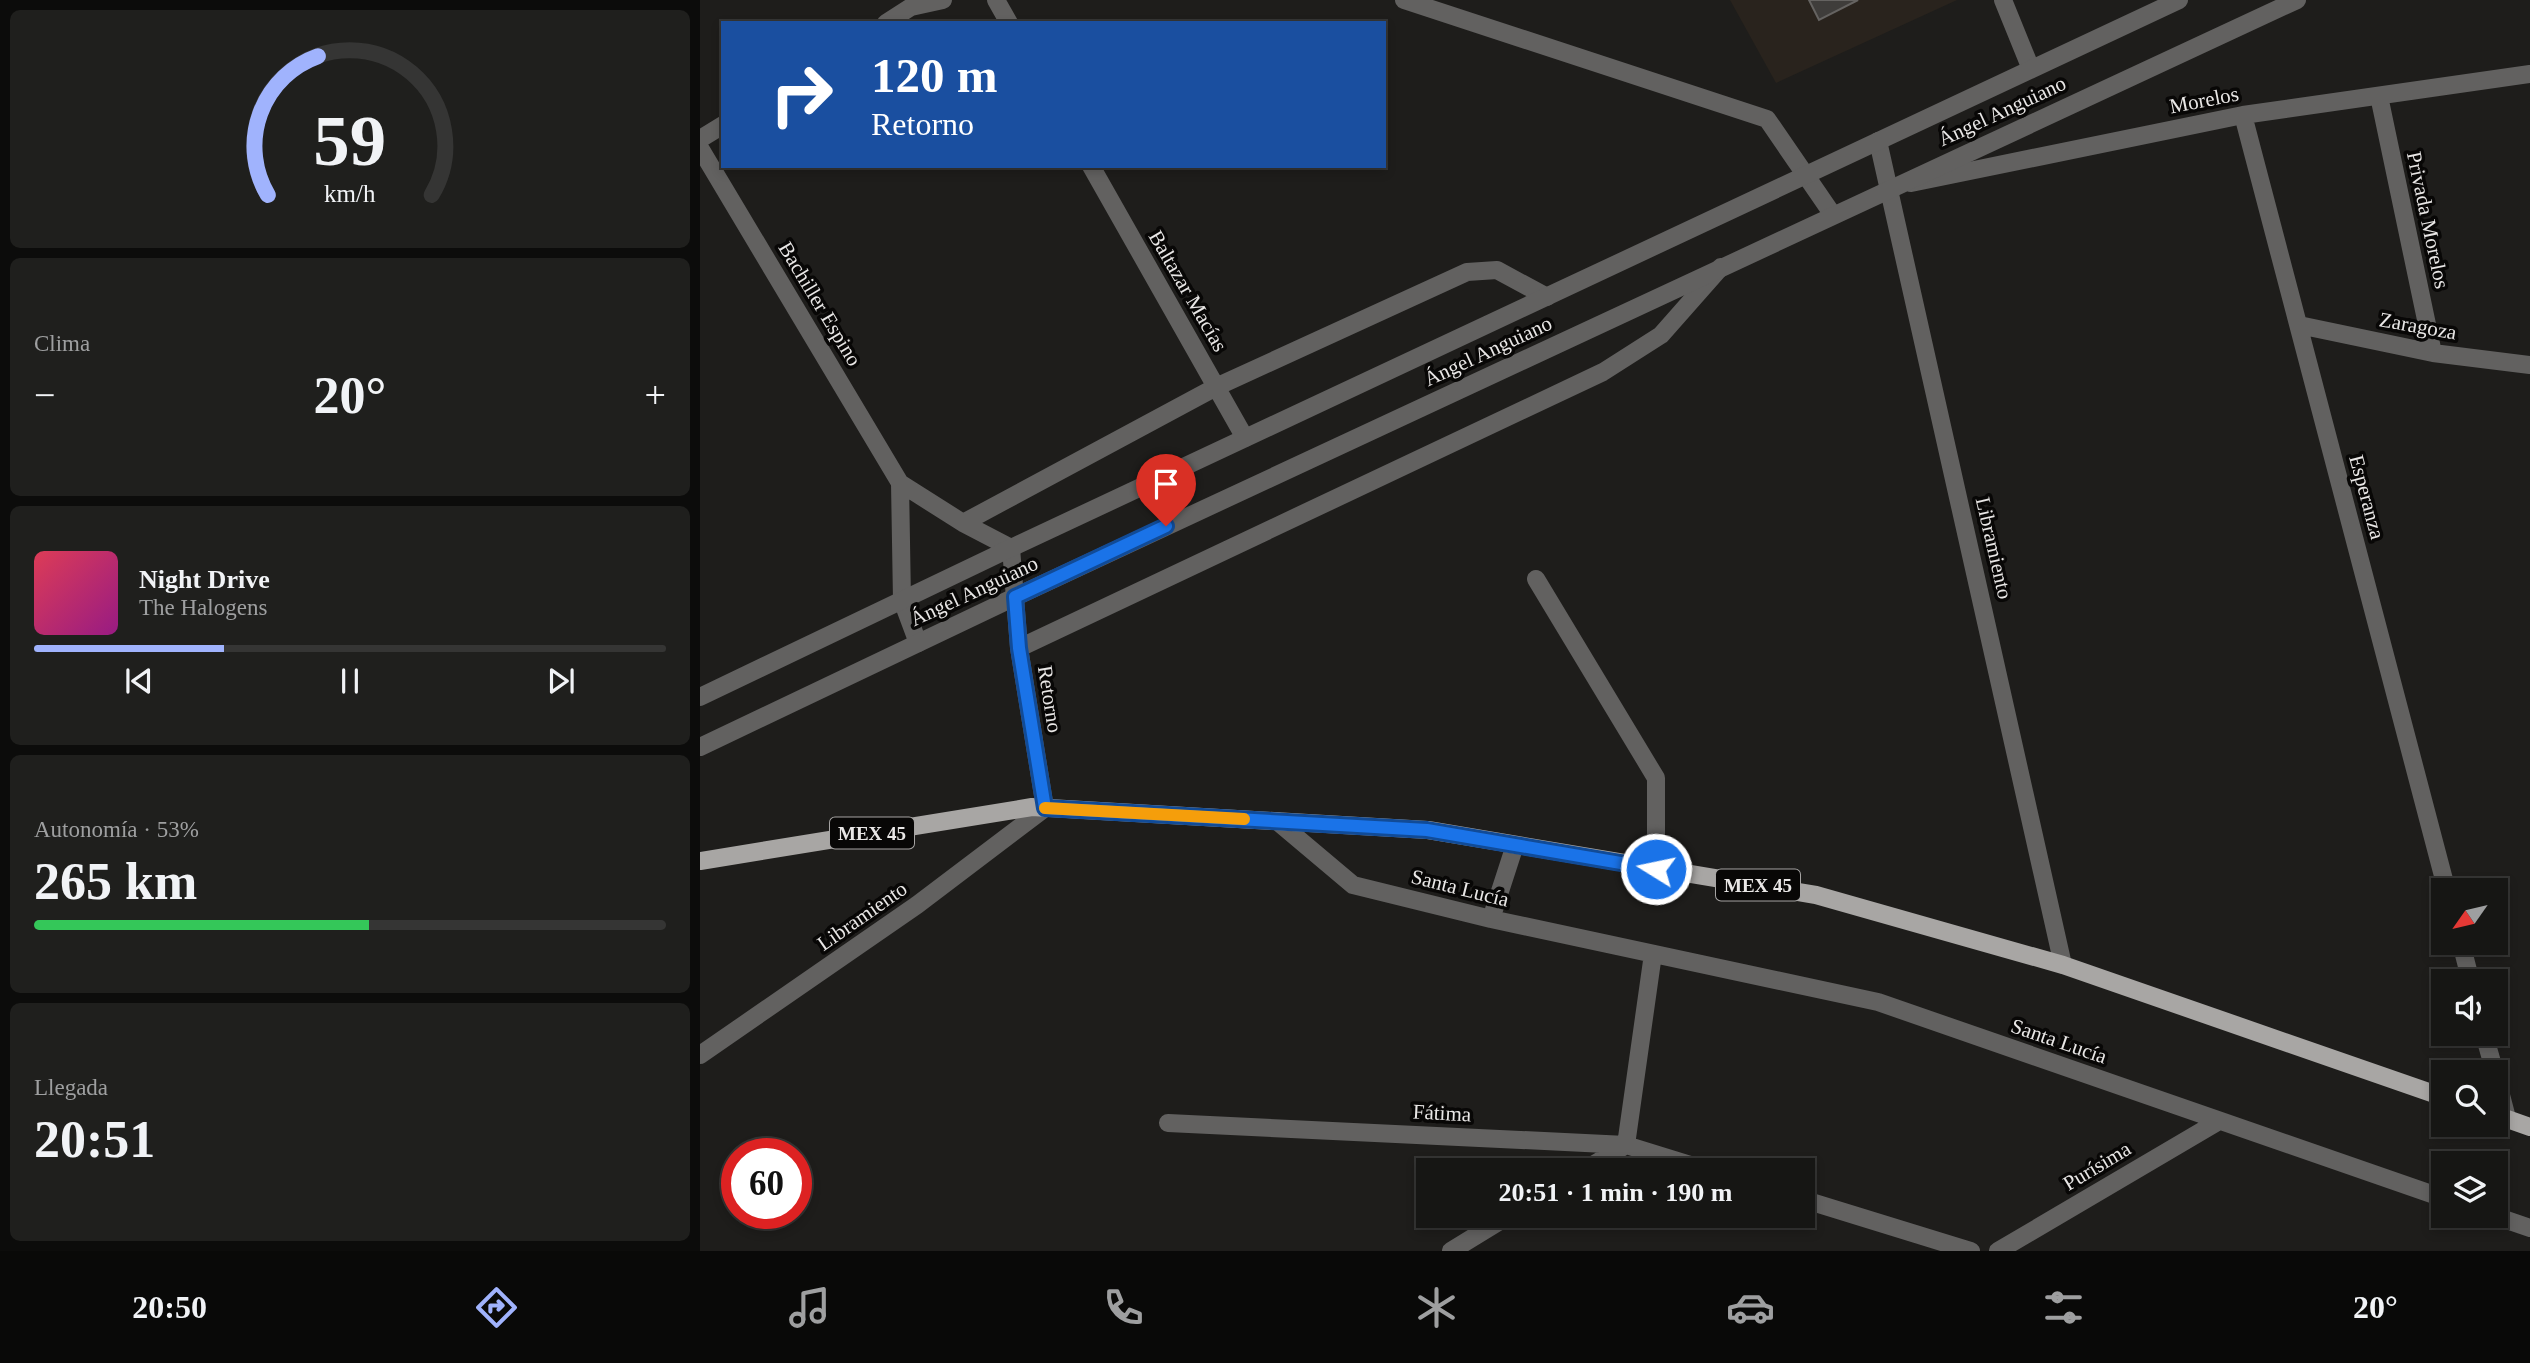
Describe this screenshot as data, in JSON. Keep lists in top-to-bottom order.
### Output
{
  "streets": {
    "main road": ["MEX 45"],
    "street": [
      "Morelos",
      "Ángel Anguiano",
      "Privada Morelos",
      "Baltazar Macías",
      "Bachiller Espino",
      "Zaragoza",
      "Esperanza",
      "Libramiento",
      "Retorno",
      "Santa Lucía",
      "Fátima",
      "Purísima"
    ]
  },
  "crossings": [
    ["Morelos", "Ángel Anguiano"],
    ["Morelos", "Privada Morelos"],
    ["Morelos", "Esperanza"],
    ["Morelos", "Libramiento"],
    ["Ángel Anguiano", "Baltazar Macías"],
    ["Ángel Anguiano", "Libramiento"],
    ["Ángel Anguiano", "Retorno"],
    ["Privada Morelos", "Zaragoza"],
    ["Zaragoza", "Esperanza"],
    ["Libramiento", "Retorno"],
    ["Libramiento", "MEX 45"],
    ["Retorno", "MEX 45"],
    ["MEX 45", "Santa Lucía"],
    ["Santa Lucía", "Purísima"]
  ],
  "north": "bottom left",
  "page": {
    "turn": ["120 m", "Retorno"],
    "tile": [
      "Clima",
      ["Autonomía · 53%", "265 km"],
      ["Llegada", "20:51"]
    ],
    "heat": ["−", "20°", "+"],
    "song": ["Night Drive", "The Halogens"],
    "limit": "60",
    "trip": "20:51 · 1 min · 190 m",
    "tabs": ["20:50", "20°"],
    "gauge": ["59", "km/h"]
  }
}
